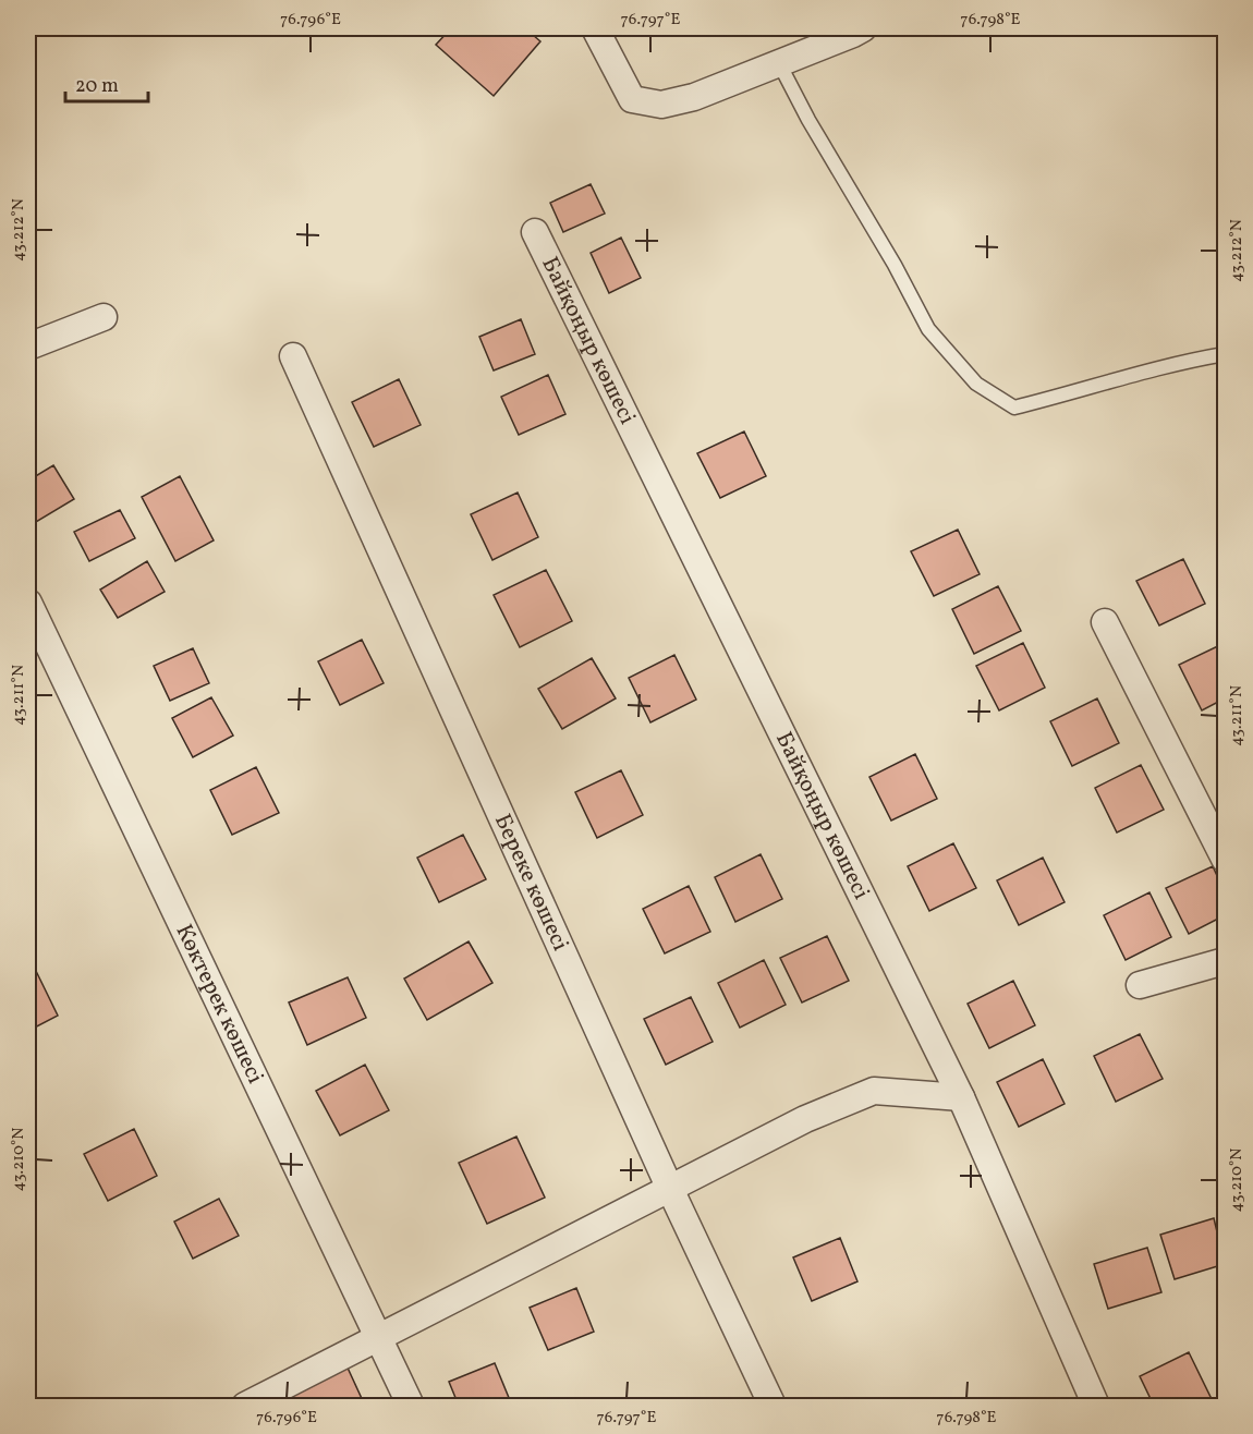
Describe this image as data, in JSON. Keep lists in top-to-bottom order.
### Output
{
  "streets": {
    "street": ["Байқоңыр көшесі", "Береке көшесі", "Көктерек көшесі"]
  },
  "scale_bar": "20 m",
  "coordinates": [
    "76.796°E",
    "76.797°E",
    "76.798°E",
    "43.212°N",
    "43.211°N",
    "43.210°N"
  ]
}
